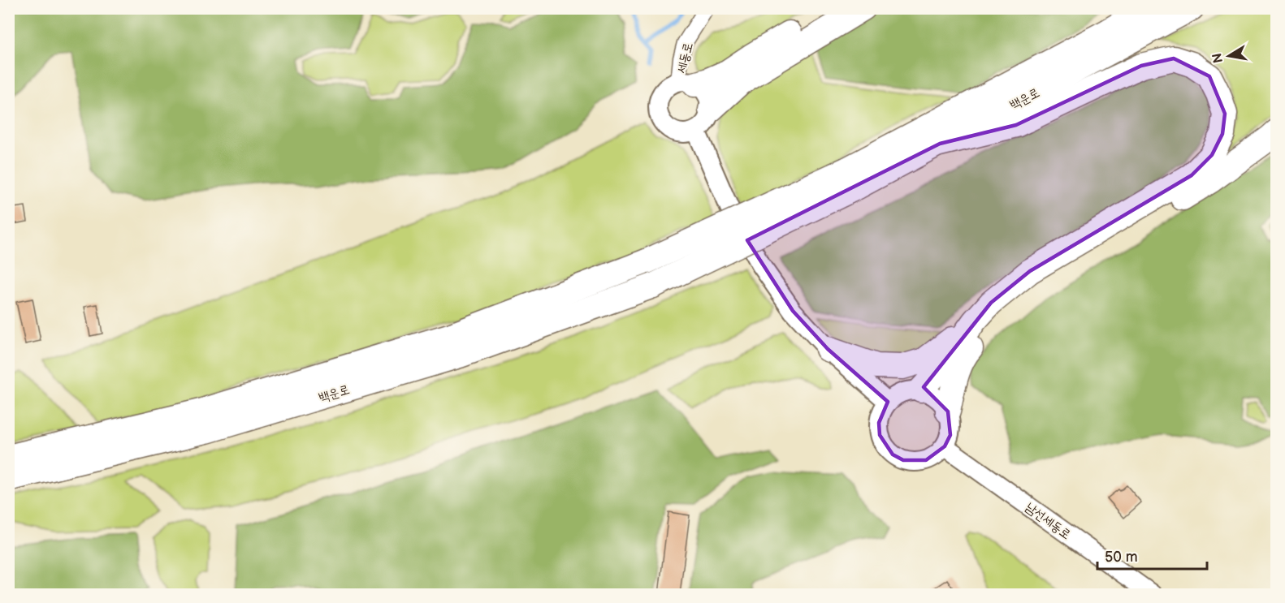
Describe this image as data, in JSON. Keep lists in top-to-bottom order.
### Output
{
  "streets": {
    "highway": ["백운로"],
    "street": ["세동로", "남선세동로"]
  },
  "scale_bar": "50 m",
  "north": "left"
}
